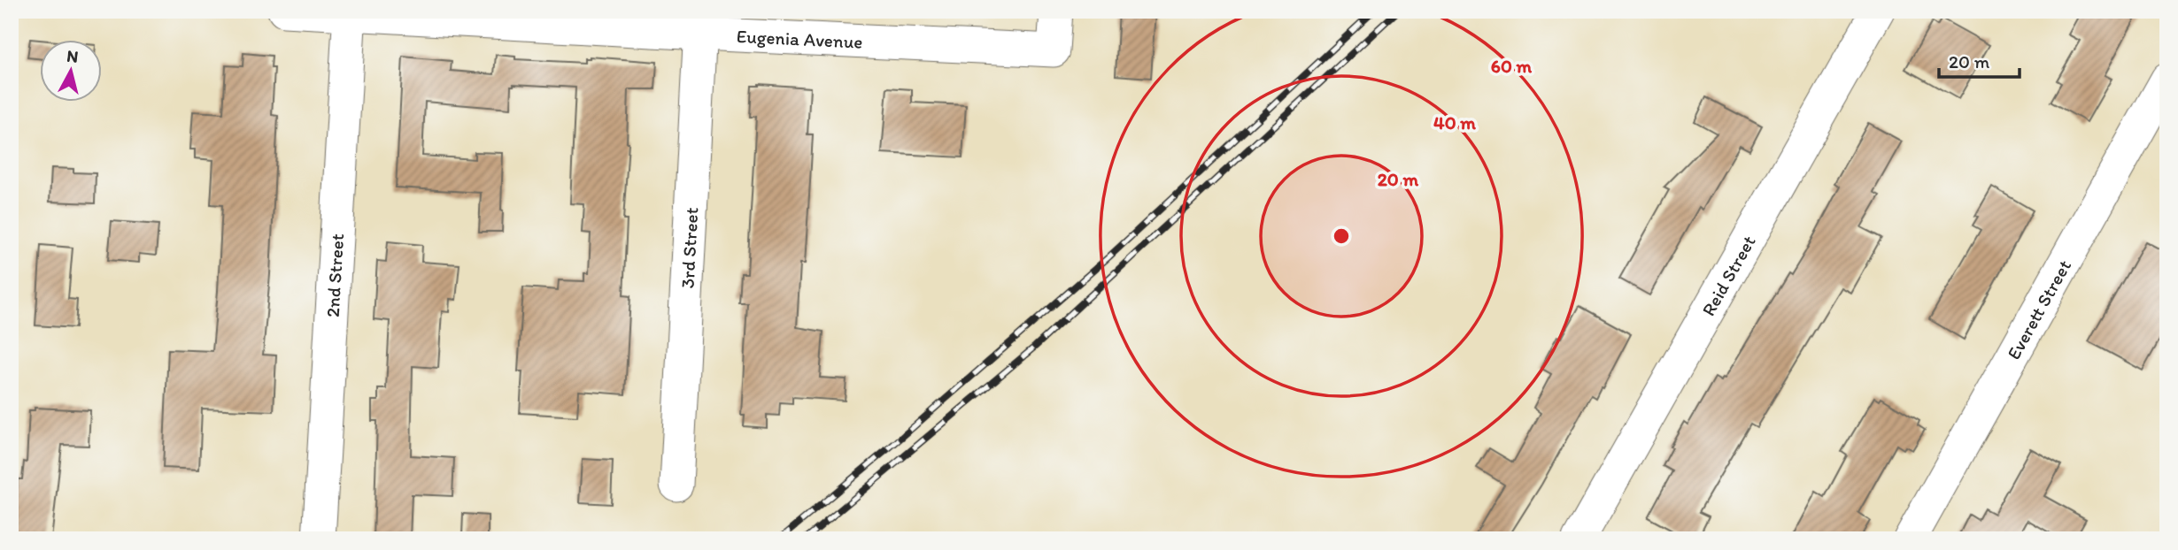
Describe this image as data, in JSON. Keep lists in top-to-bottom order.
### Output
{
  "streets": {
    "street": [
      "Eugenia Avenue",
      "3rd Street",
      "2nd Street",
      "Reid Street",
      "Everett Street"
    ]
  },
  "crossings": [
    ["Eugenia Avenue", "3rd Street"],
    ["Eugenia Avenue", "2nd Street"]
  ],
  "scale_bar": "20 m",
  "north": "top",
  "rings": ["60 m", "40 m", "20 m"]
}
